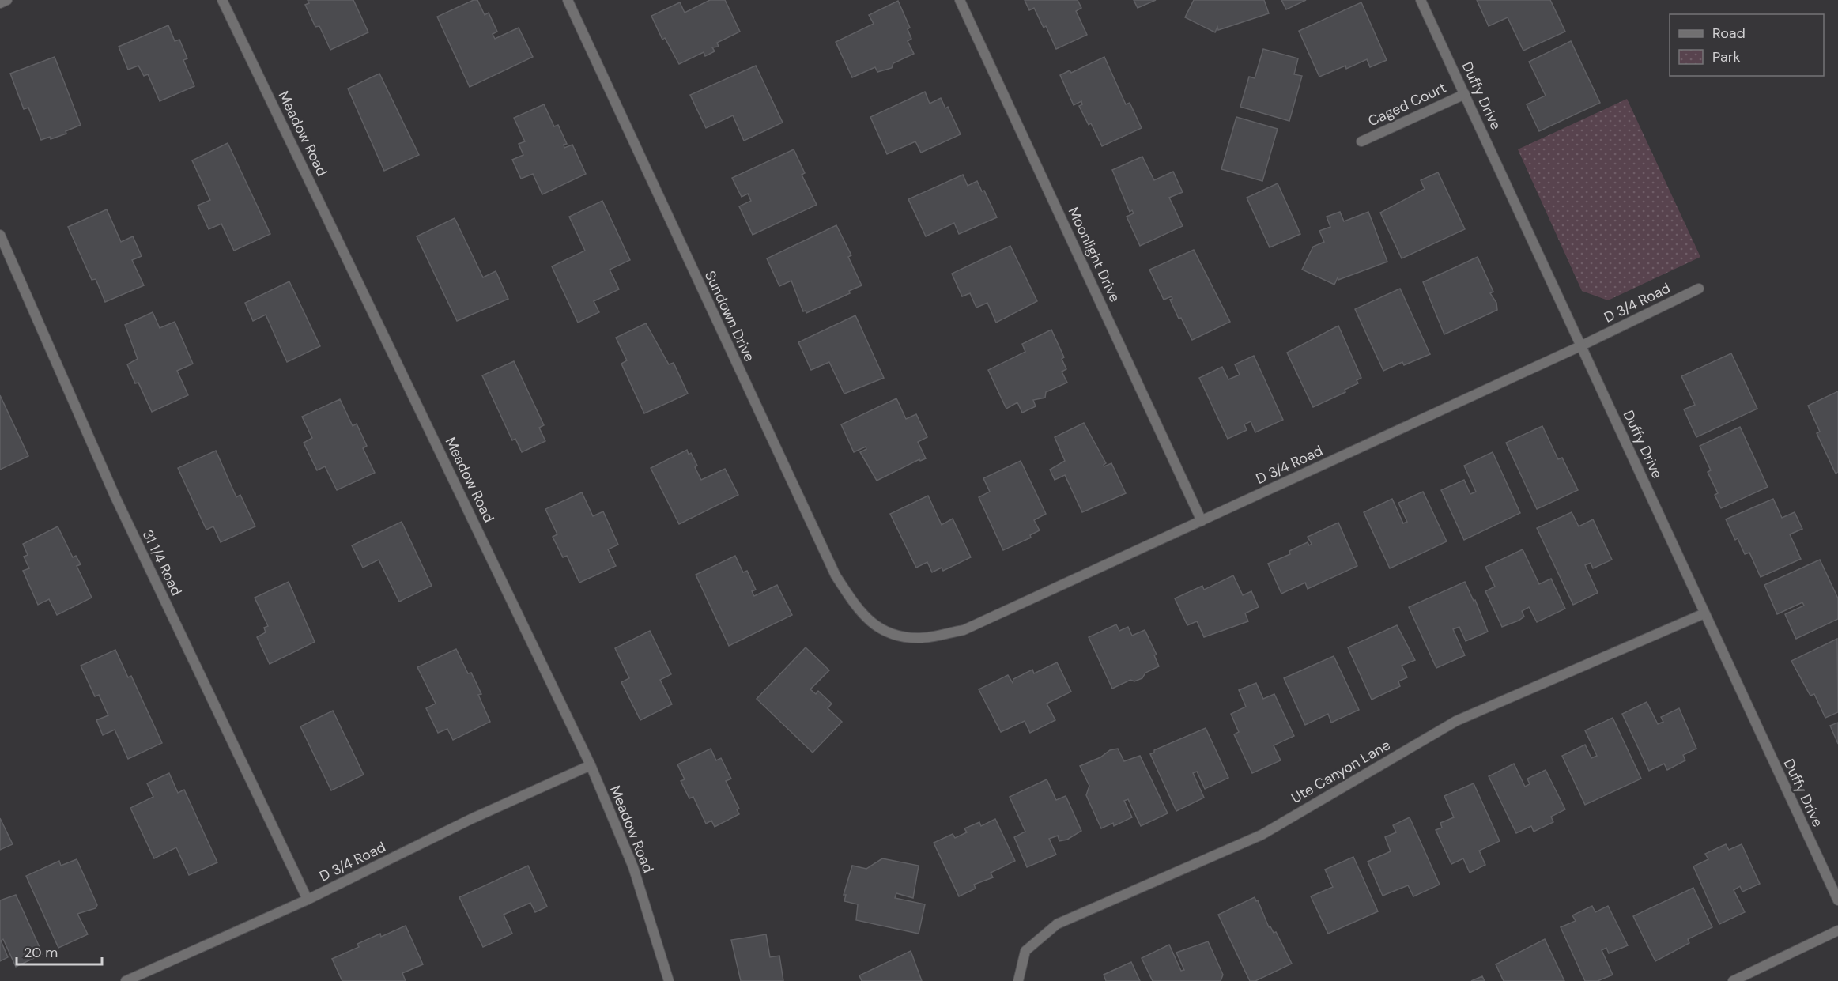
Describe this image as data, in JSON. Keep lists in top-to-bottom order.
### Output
{
  "streets": {
    "street": [
      "Duffy Drive",
      "Caged Court",
      "Meadow Road",
      "Moonlight Drive",
      "D 3/4 Road",
      "Sundown Drive",
      "31 1/4 Road",
      "Ute Canyon Lane"
    ]
  },
  "crossings": [
    ["Duffy Drive", "Caged Court"],
    ["Duffy Drive", "D 3/4 Road"],
    ["Duffy Drive", "Ute Canyon Lane"],
    ["Meadow Road", "D 3/4 Road"],
    ["Moonlight Drive", "D 3/4 Road"],
    ["D 3/4 Road", "Sundown Drive"],
    ["D 3/4 Road", "31 1/4 Road"]
  ],
  "legend": ["Road", "Park"],
  "scale_bar": "20 m"
}
